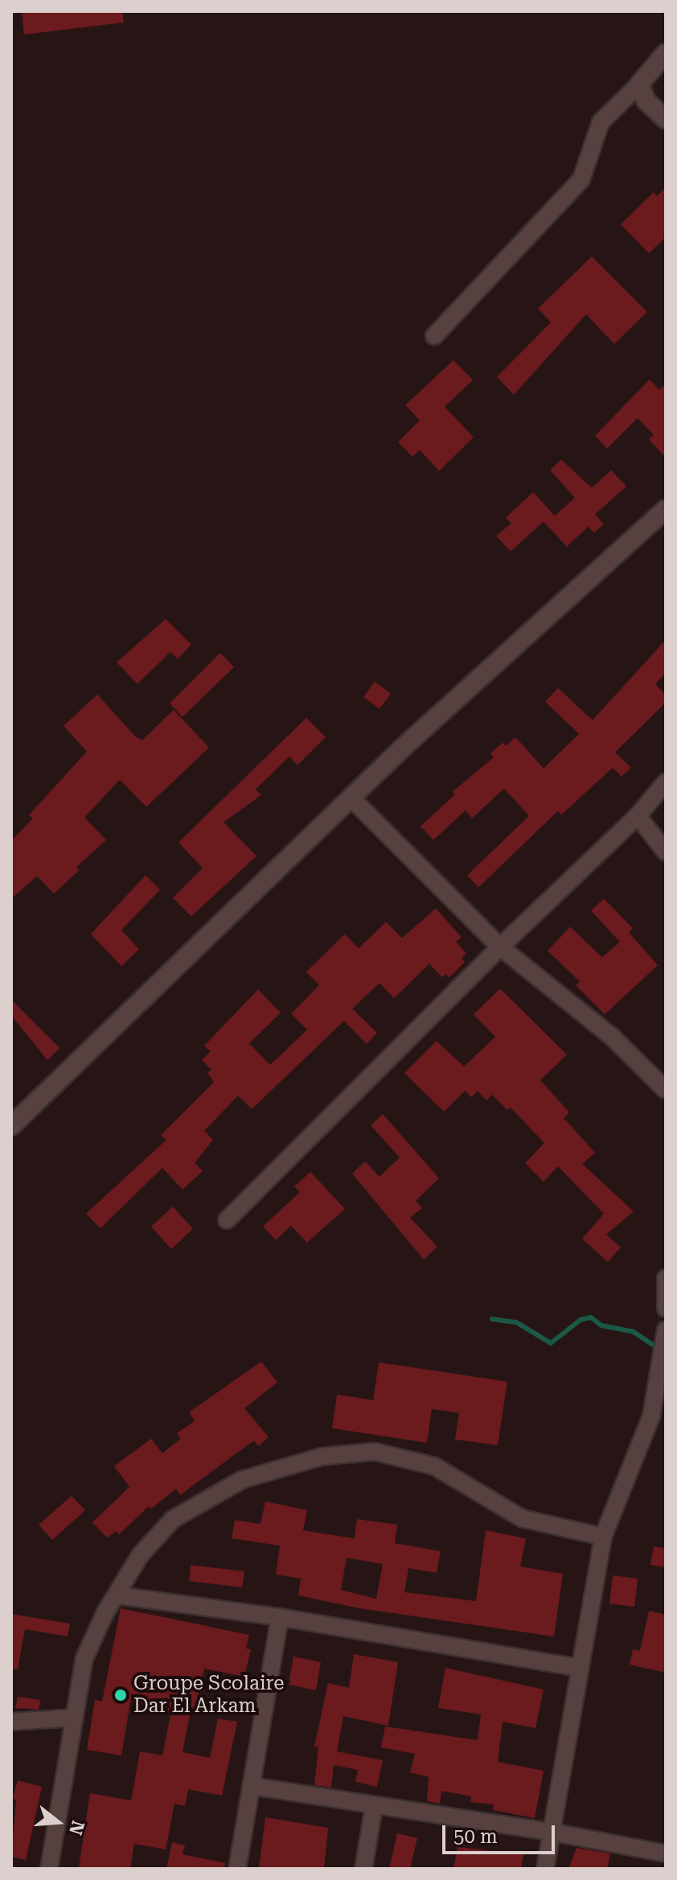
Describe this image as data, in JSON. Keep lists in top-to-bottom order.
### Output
{
  "places": ["Groupe Scolaire Dar El Arkam"],
  "scale_bar": "50 m",
  "north": "right"
}
